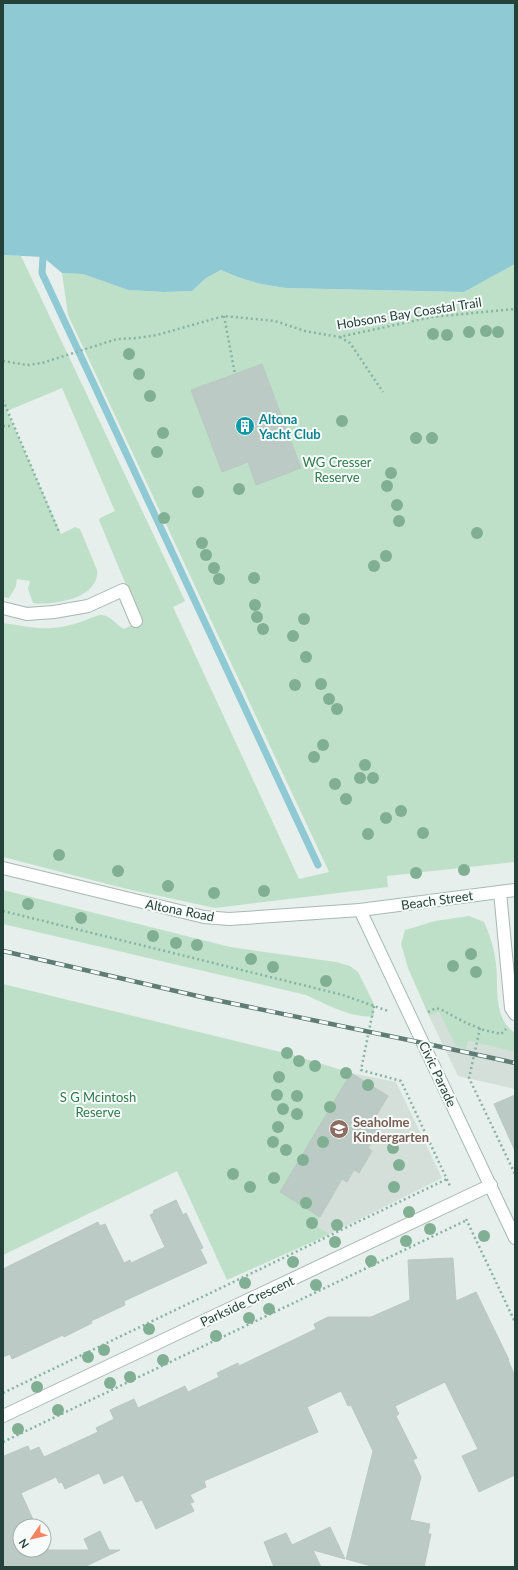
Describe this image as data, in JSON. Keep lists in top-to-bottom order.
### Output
{
  "streets": {
    "street": [
      "Beach Street",
      "Altona Road",
      "Civic Parade",
      "Parkside Crescent"
    ],
    "path": ["Hobsons Bay Coastal Trail"]
  },
  "crossings": [
    ["Beach Street", "Altona Road"],
    ["Beach Street", "Civic Parade"],
    ["Altona Road", "Civic Parade"],
    ["Civic Parade", "Parkside Crescent"]
  ],
  "parks": ["WG Cresser Reserve", "S G Mcintosh Reserve"],
  "places": {
    "building": ["Altona Yacht Club"],
    "school or university": ["Seaholme Kindergarten"]
  },
  "north": "bottom left"
}
